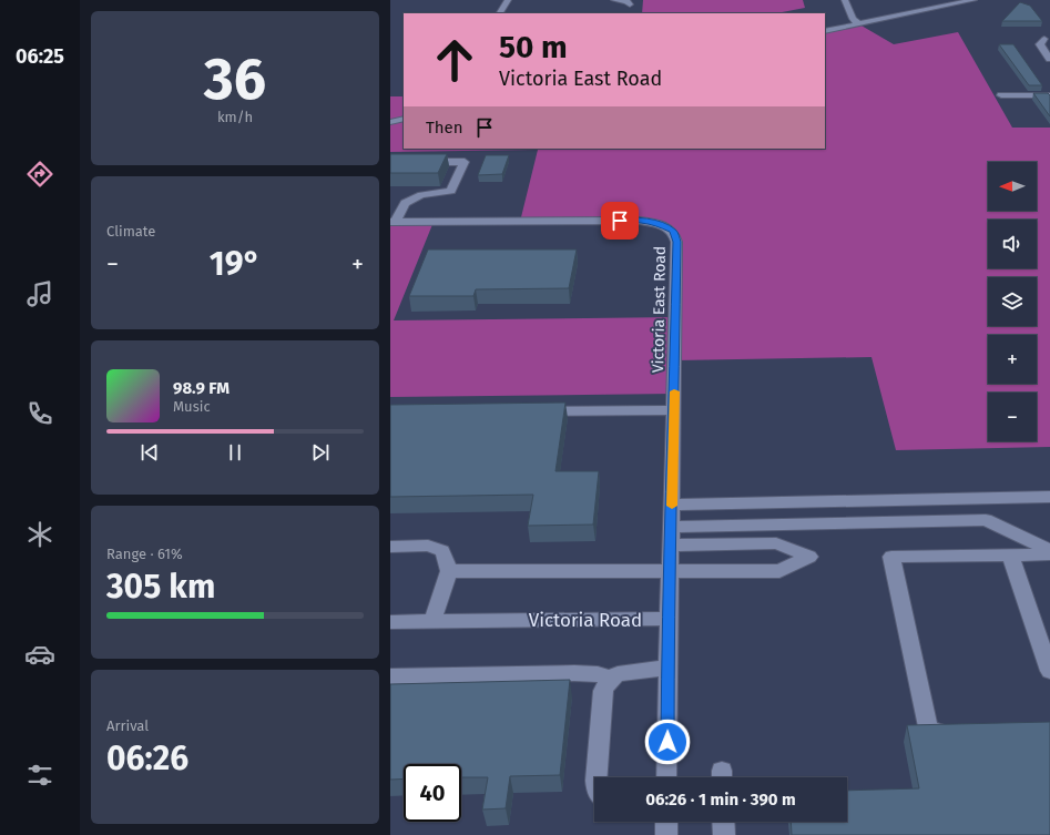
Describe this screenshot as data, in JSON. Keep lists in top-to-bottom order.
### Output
{
  "streets": {
    "street": ["Victoria East Road", "Victoria Road"]
  },
  "crossings": [
    ["Victoria East Road", "Victoria Road"]
  ],
  "north": "left",
  "page": {
    "tabs": "06:25",
    "tile": [
      ["36", "km/h"],
      "Climate",
      ["Range · 61%", "305 km"],
      ["Arrival", "06:26"]
    ],
    "turn": ["50 m", "Victoria East Road"],
    "then": "Then",
    "map_buttons": ["+", "−"],
    "heat": ["−", "19°", "+"],
    "song": ["98.9 FM", "Music"],
    "limit": "40",
    "trip": "06:26 · 1 min · 390 m"
  }
}
